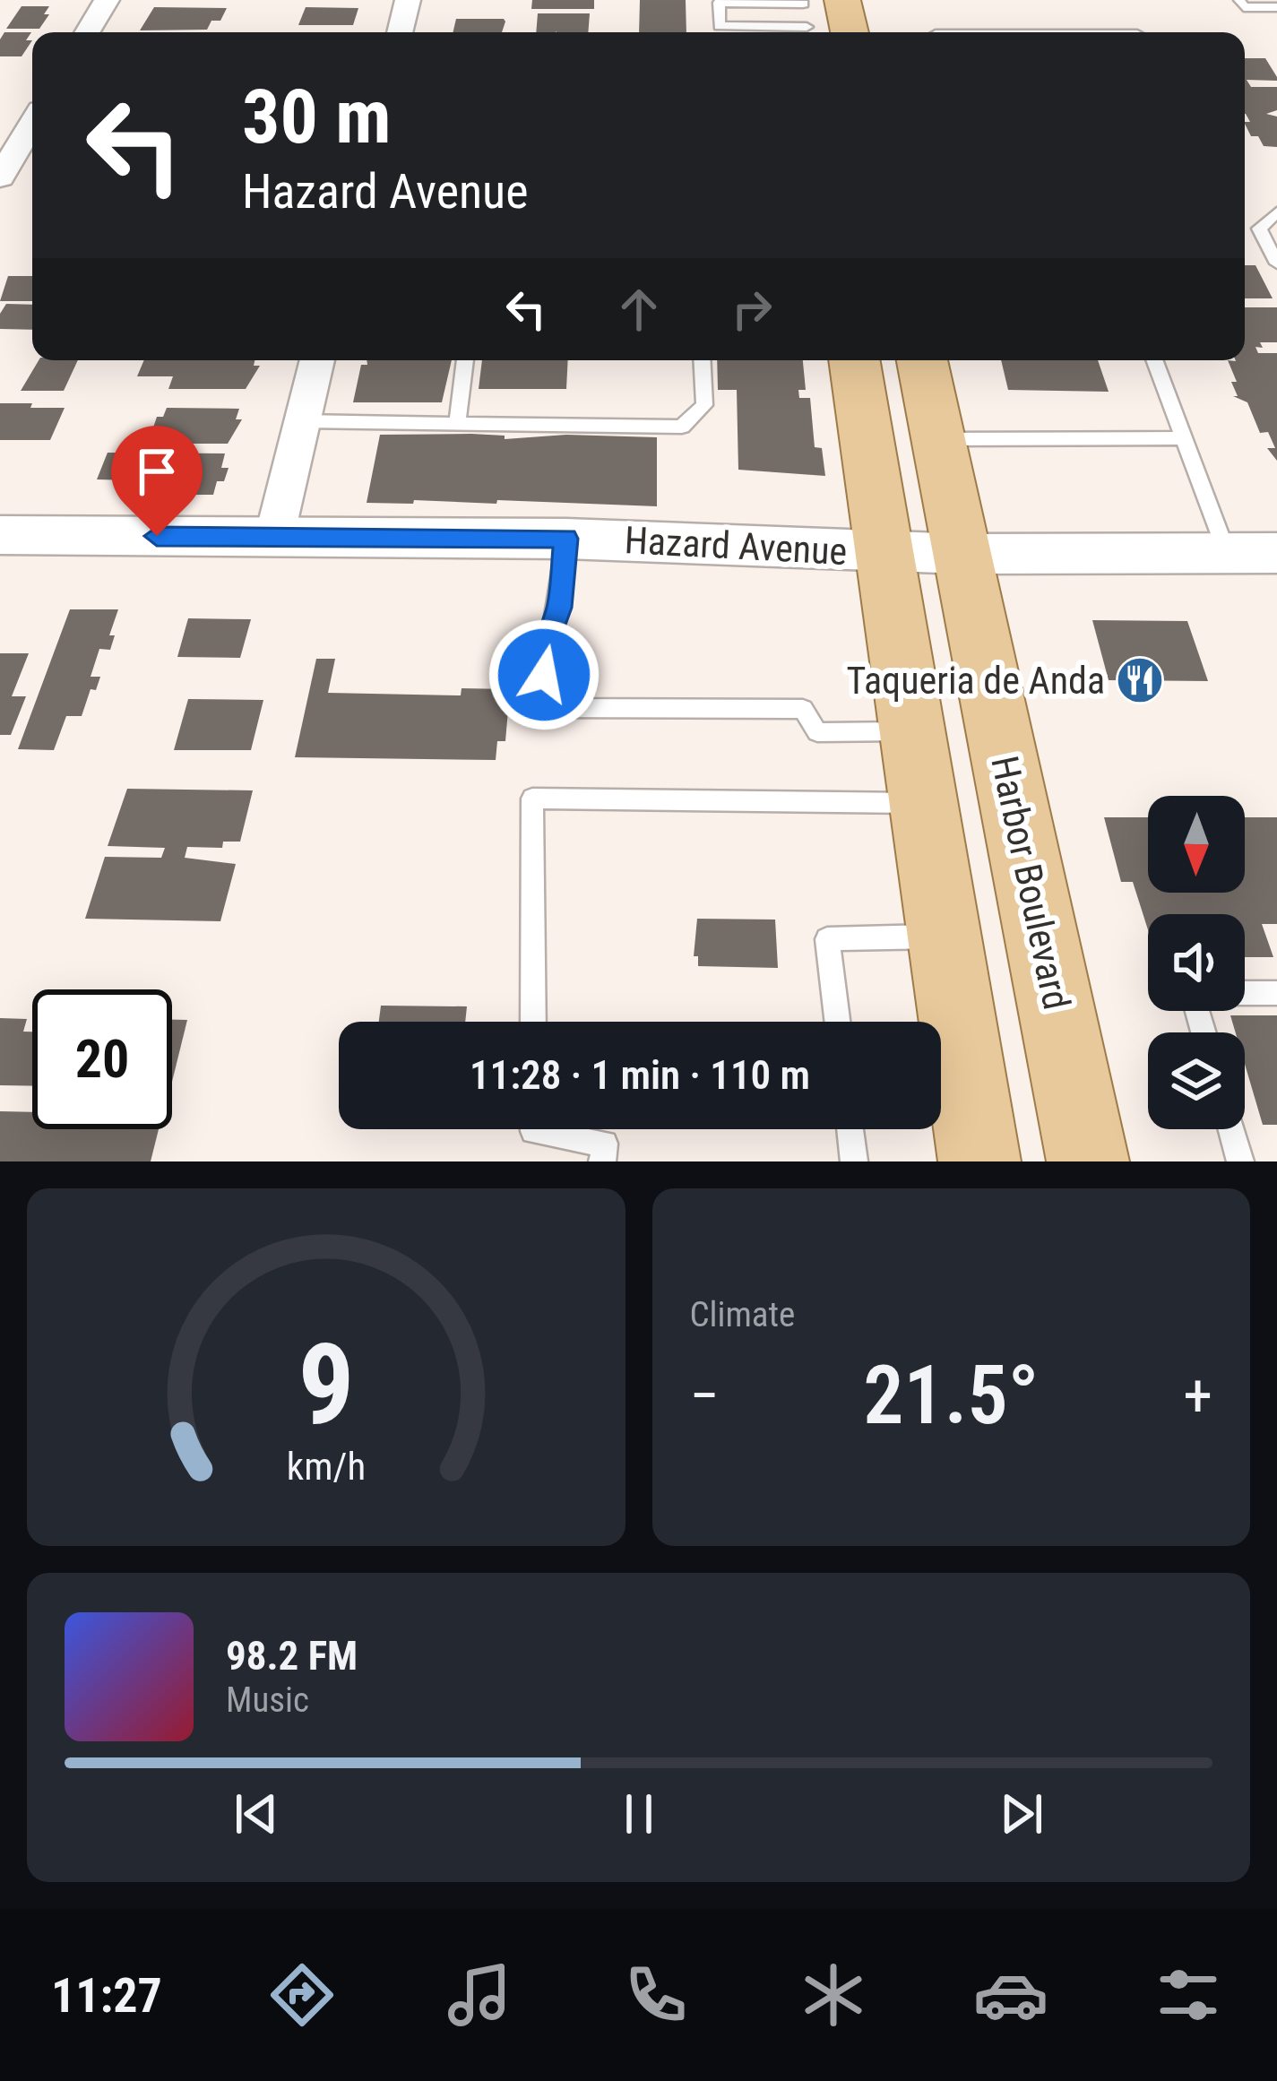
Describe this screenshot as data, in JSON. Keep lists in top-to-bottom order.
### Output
{
  "streets": {
    "main road": ["Harbor Boulevard"],
    "street": ["Hazard Avenue"]
  },
  "crossings": [
    ["Hazard Avenue", "Harbor Boulevard"]
  ],
  "places": {
    "restaurant": ["Taqueria de Anda"]
  },
  "north": "bottom",
  "page": {
    "turn": ["30 m", "Hazard Avenue"],
    "limit": "20",
    "trip": "11:28 · 1 min · 110 m",
    "tile": "Climate",
    "heat": ["−", "21.5°", "+"],
    "song": ["98.2 FM", "Music"],
    "tabs": "11:27",
    "gauge": ["9", "km/h"]
  }
}
